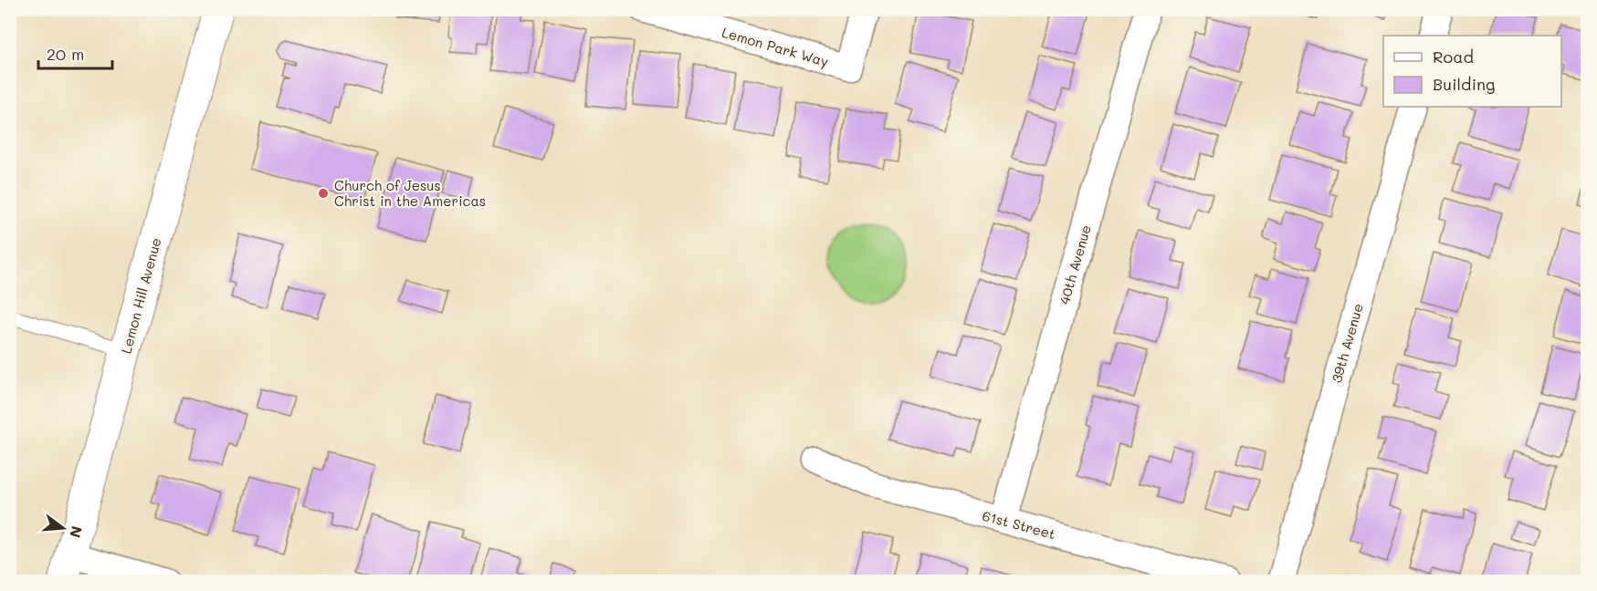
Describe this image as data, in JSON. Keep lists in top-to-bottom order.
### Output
{
  "streets": {
    "street": [
      "Lemon Park Way",
      "40th Avenue",
      "Lemon Hill Avenue",
      "39th Avenue",
      "61st Street"
    ]
  },
  "crossings": [
    ["40th Avenue", "61st Street"]
  ],
  "places": ["Church of Jesus Christ in the Americas"],
  "legend": ["Road", "Building"],
  "scale_bar": "20 m",
  "north": "right"
}
